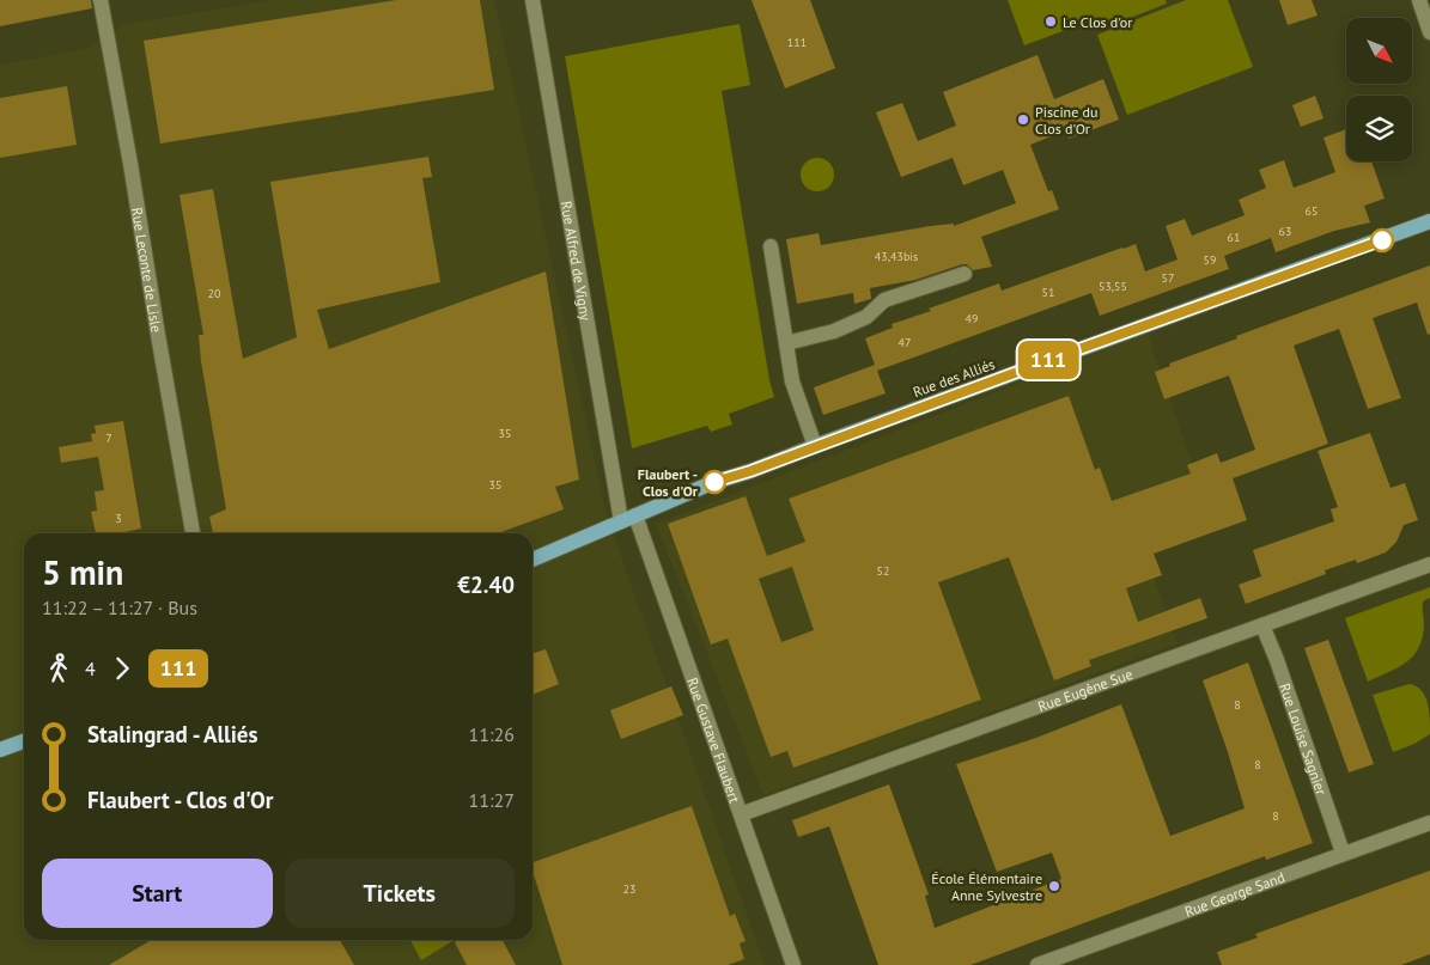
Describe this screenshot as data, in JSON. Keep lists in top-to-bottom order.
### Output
{
  "streets": {
    "main road": ["Rue des Alliés"],
    "street": [
      "Rue Alfred de Vigny",
      "Rue Leconte de Lisle",
      "Rue Eugène Sue",
      "Rue Louise Sagnier",
      "Rue Gustave Flaubert",
      "Rue George Sand"
    ]
  },
  "crossings": [
    ["Rue Alfred de Vigny", "Rue des Alliés"],
    ["Rue Alfred de Vigny", "Rue Gustave Flaubert"],
    ["Rue des Alliés", "Rue Gustave Flaubert"],
    ["Rue Eugène Sue", "Rue Louise Sagnier"],
    ["Rue Eugène Sue", "Rue Gustave Flaubert"],
    ["Rue Louise Sagnier", "Rue George Sand"]
  ],
  "places": [
    "Le Clos d'or",
    "Piscine du Clos d'Or",
    "Flaubert - Clos d'Or",
    "École Élémentaire Anne Sylvestre"
  ],
  "lines": ["bus line 111"],
  "house_numbers": [
    "111",
    "65",
    "63",
    "61",
    "43,43bis",
    "59",
    "57",
    "53,55",
    "51",
    "20",
    "49",
    "47",
    "35",
    "7",
    "35",
    "3",
    "52",
    "8",
    "8",
    "8",
    "23"
  ],
  "north": "bottom right",
  "page": {
    "on_map": "111",
    "heading": ["5 min", "11:22 – 11:27 · Bus", "€2.40"],
    "legs": ["4", "111"],
    "list": [
      {
        "name": "Stalingrad - Alliés",
        "value": "11:26"
      },
      {
        "name": "Flaubert - Clos d'Or",
        "value": "11:27"
      }
    ],
    "buttons": ["Start", "Tickets"]
  }
}
